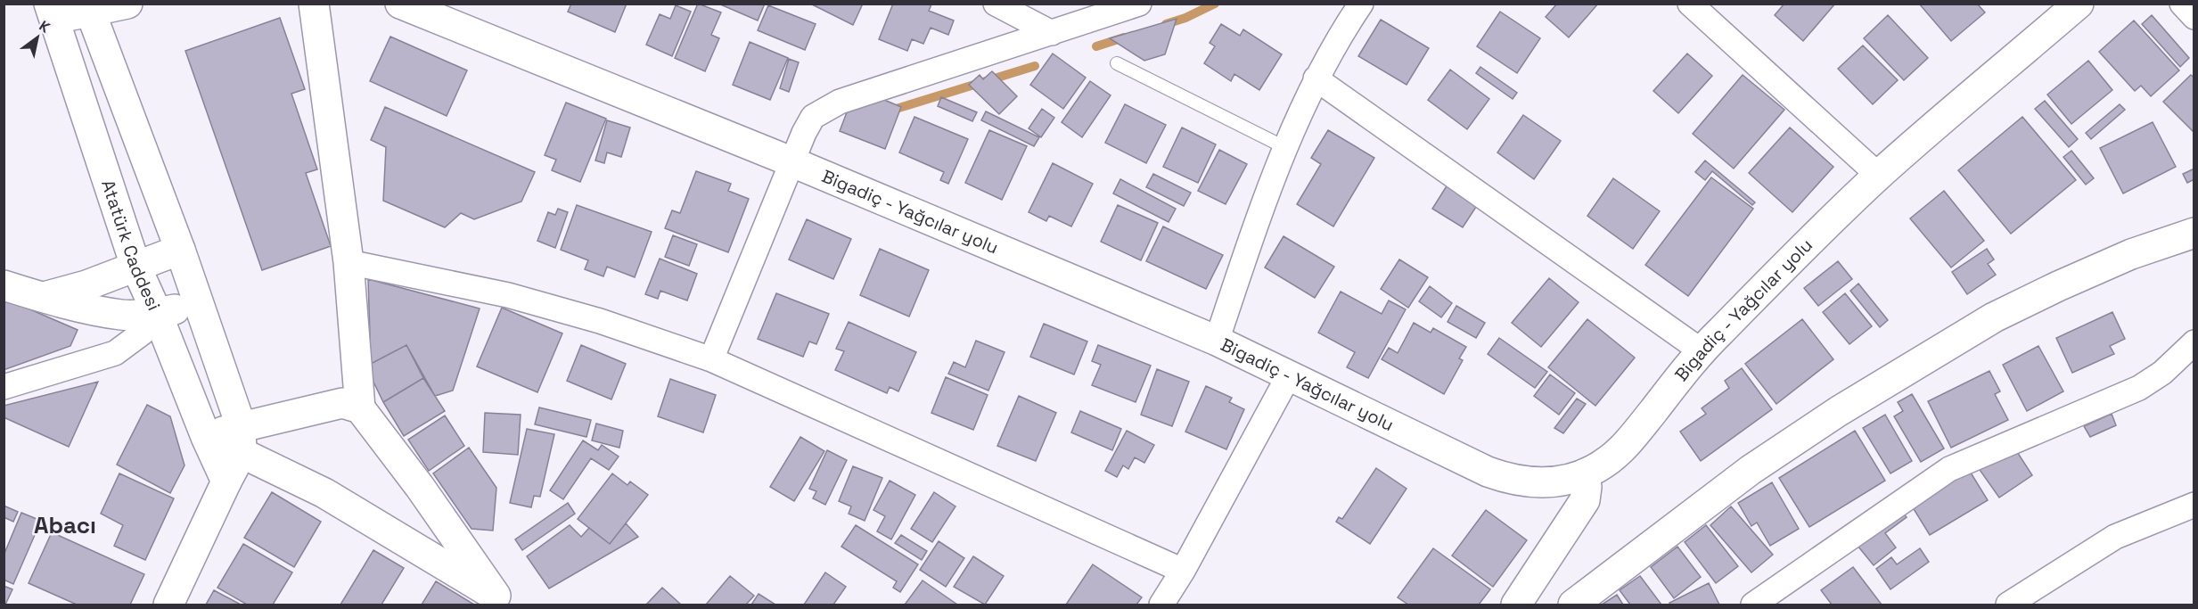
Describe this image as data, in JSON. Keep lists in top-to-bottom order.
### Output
{
  "streets": {
    "main road": ["Bigadiç - Yağcılar yolu", "Atatürk Caddesi"]
  },
  "districts": ["Abacı"],
  "north": "top right"
}
